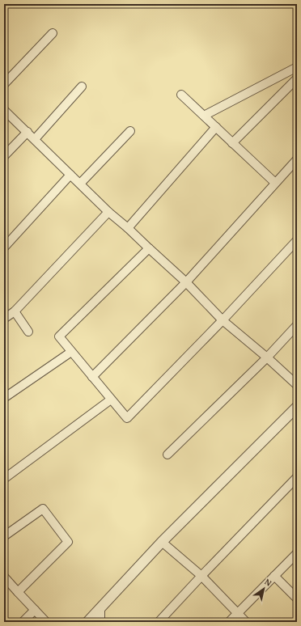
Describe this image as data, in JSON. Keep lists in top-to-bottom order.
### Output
{
  "north": "top right"
}
